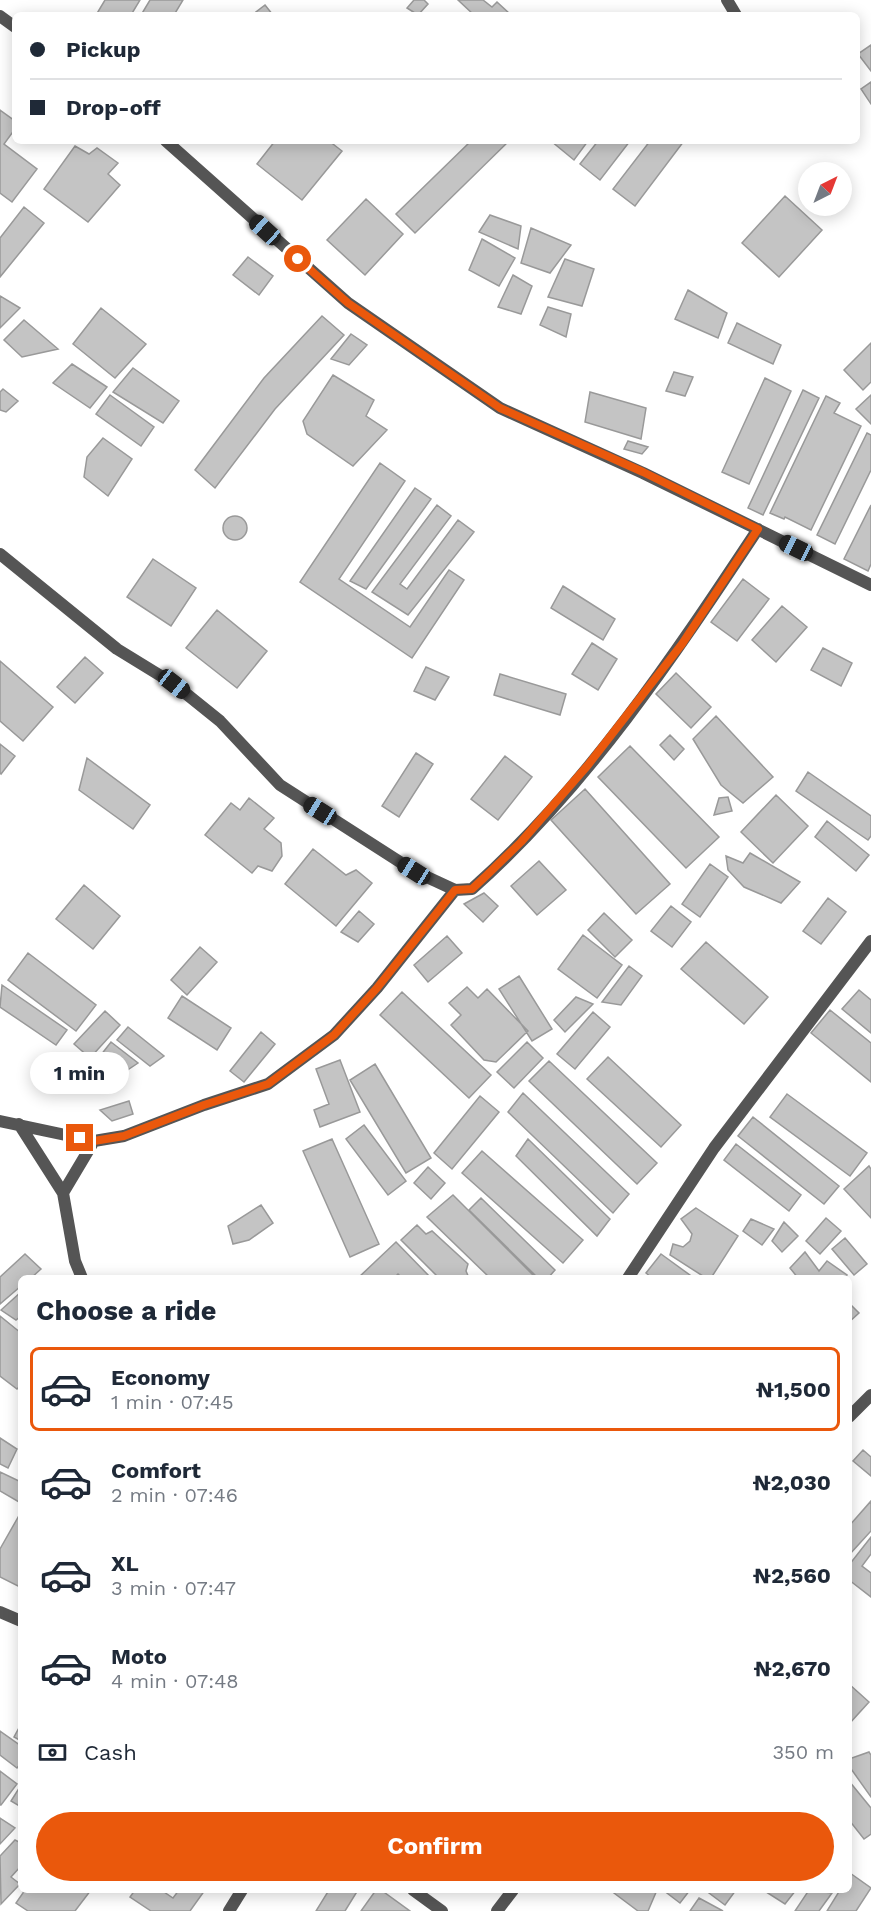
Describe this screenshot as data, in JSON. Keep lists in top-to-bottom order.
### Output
{
  "north": "top right",
  "page": {
    "banner": ["Pickup", "Drop-off"],
    "bubble": "1 min",
    "heading": "Choose a ride",
    "list": [
      {
        "name": "Economy",
        "note": "1 min · 07:45",
        "value": "₦1,500"
      },
      {
        "name": "Comfort",
        "note": "2 min · 07:46",
        "value": "₦2,030"
      },
      {
        "name": "XL",
        "note": "3 min · 07:47",
        "value": "₦2,560"
      },
      {
        "name": "Moto",
        "note": "4 min · 07:48",
        "value": "₦2,670"
      }
    ],
    "pay": ["Cash", "350 m"],
    "buttons": "Confirm"
  }
}
